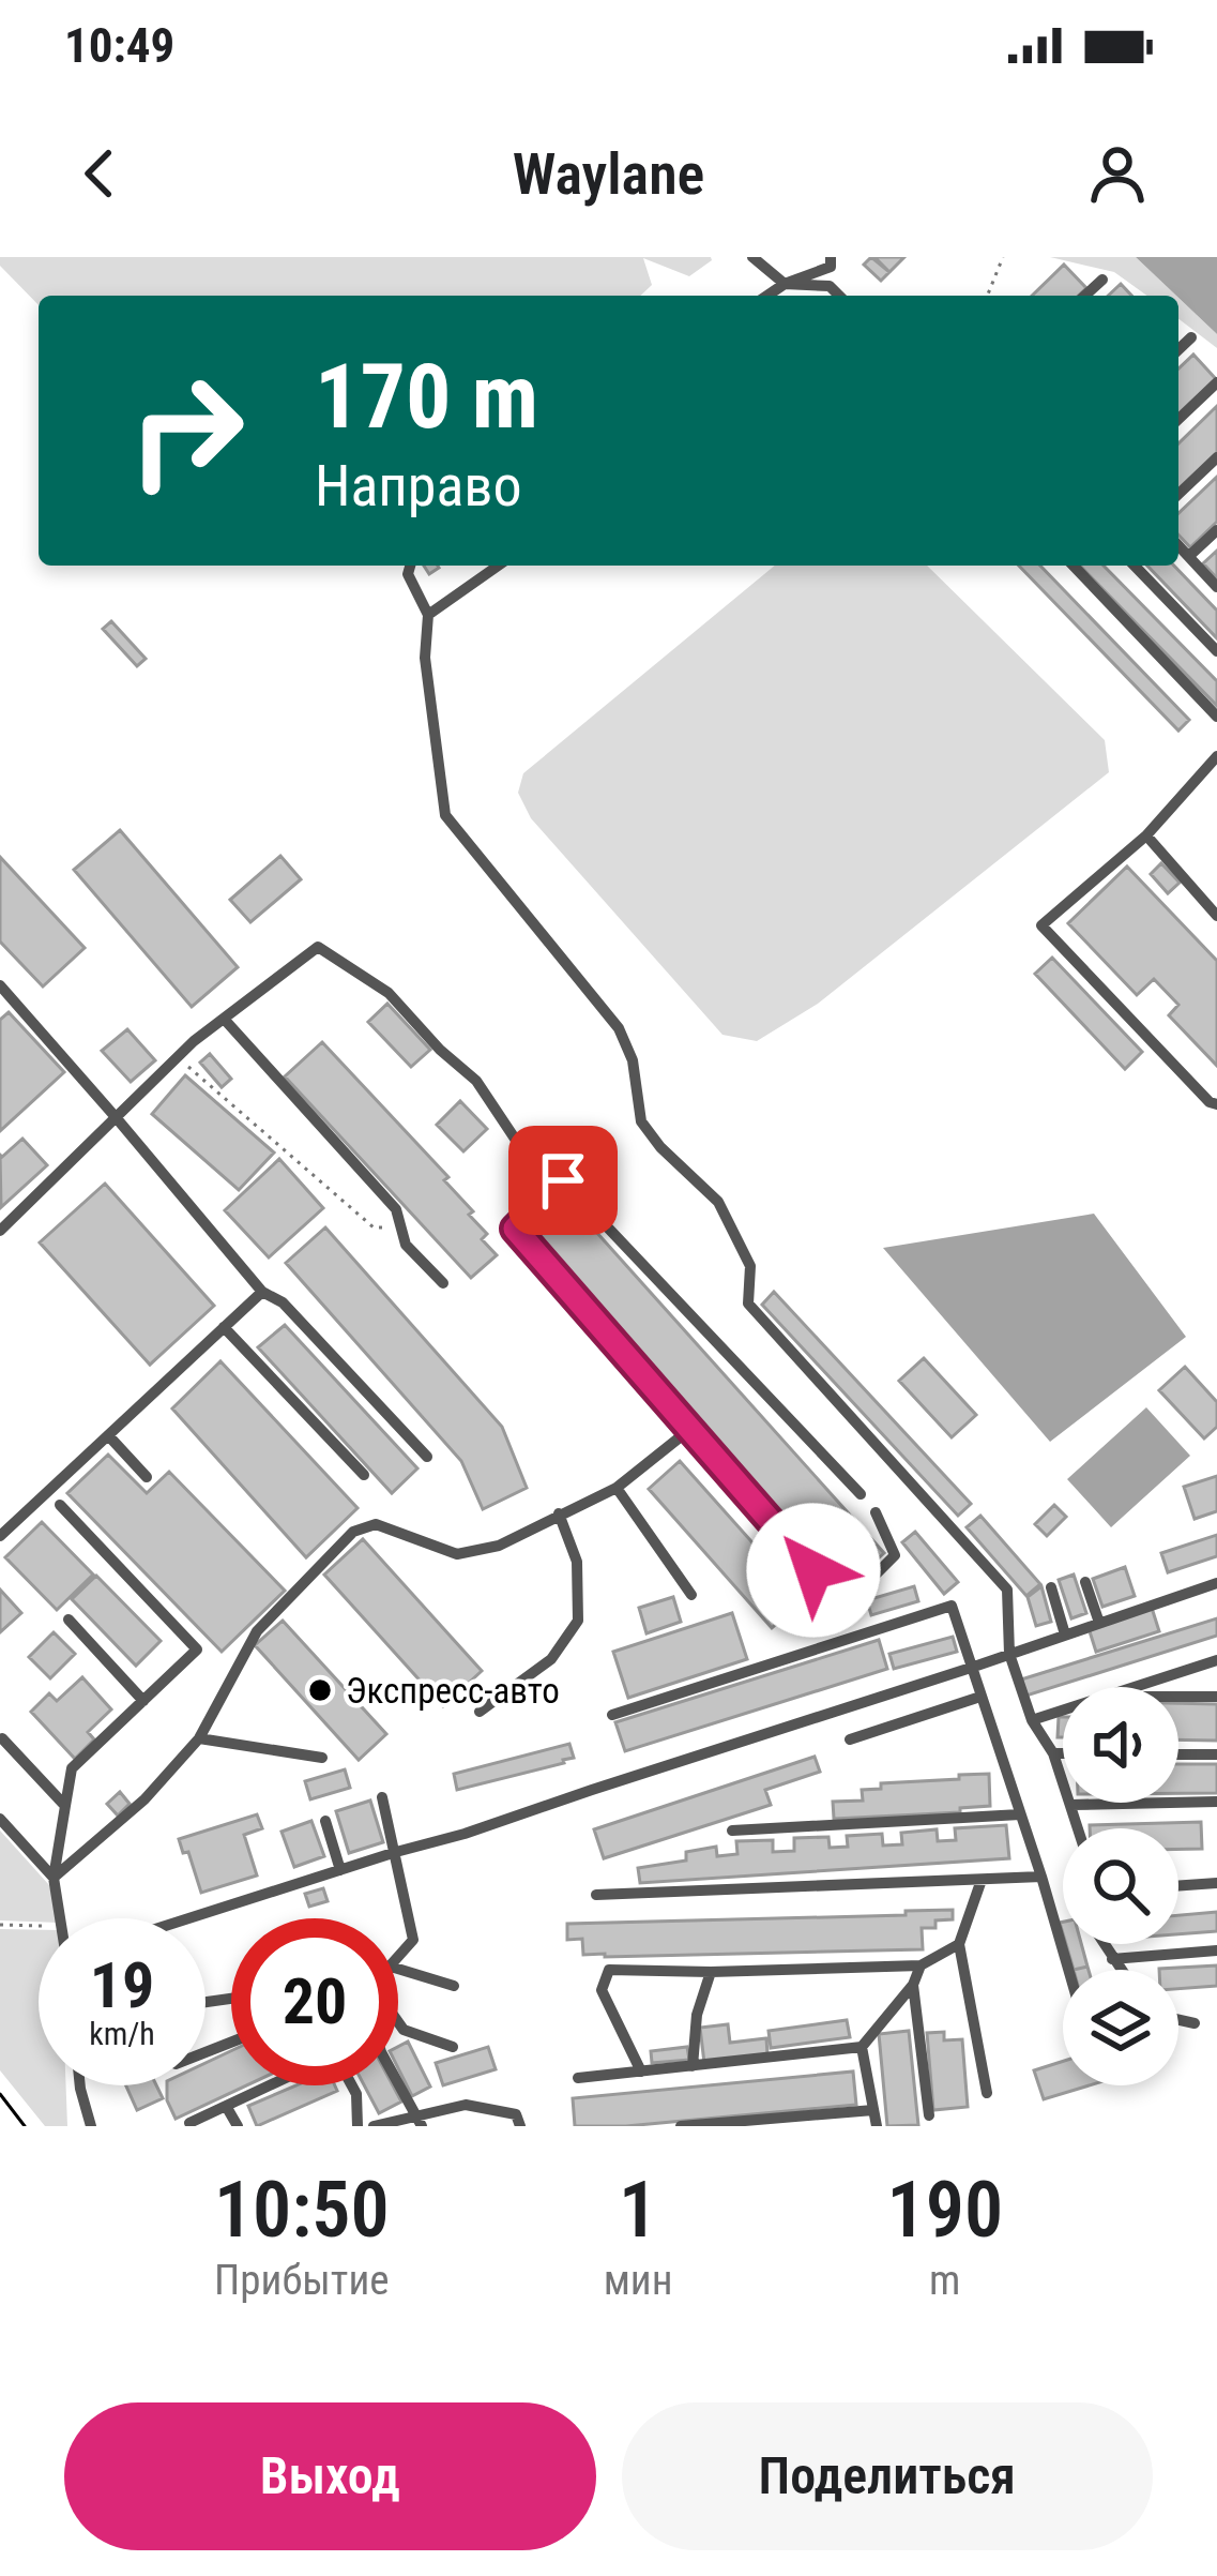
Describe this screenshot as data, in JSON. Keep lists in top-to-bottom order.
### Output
{
  "places": ["Экспресс-авто"],
  "page": {
    "status": "10:49",
    "header": "Waylane",
    "turn": ["170 m", "Направо"],
    "speed": "19 km/h",
    "limit": "20",
    "eta": [
      "10:50",
      "Прибытие",
      "1",
      "мин",
      "190",
      "m"
    ],
    "buttons": ["Выход", "Поделиться"]
  }
}
